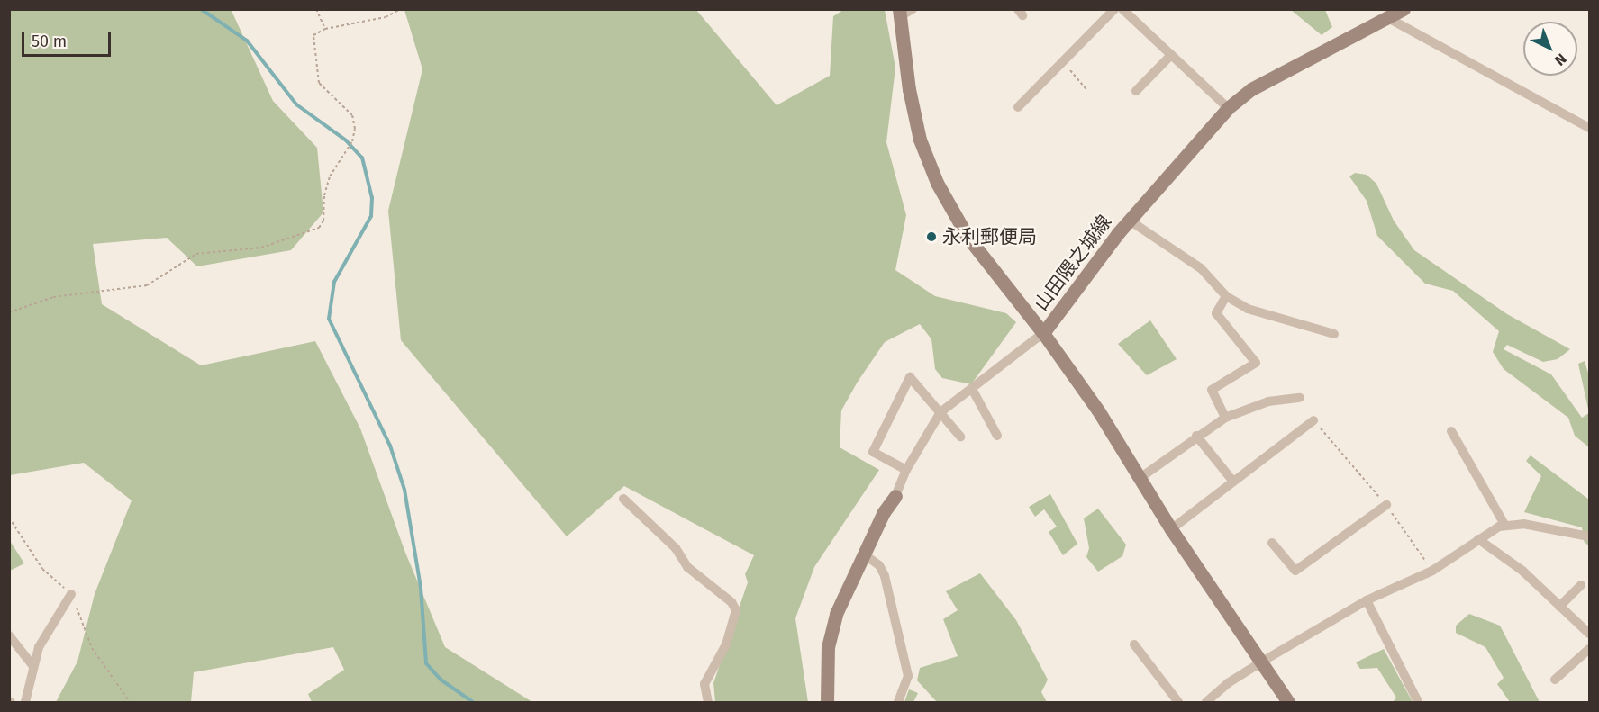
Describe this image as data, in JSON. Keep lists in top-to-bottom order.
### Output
{
  "streets": {
    "main road": ["山田隈之城線"]
  },
  "places": ["永利郵便局"],
  "scale_bar": "50 m",
  "north": "bottom right"
}
